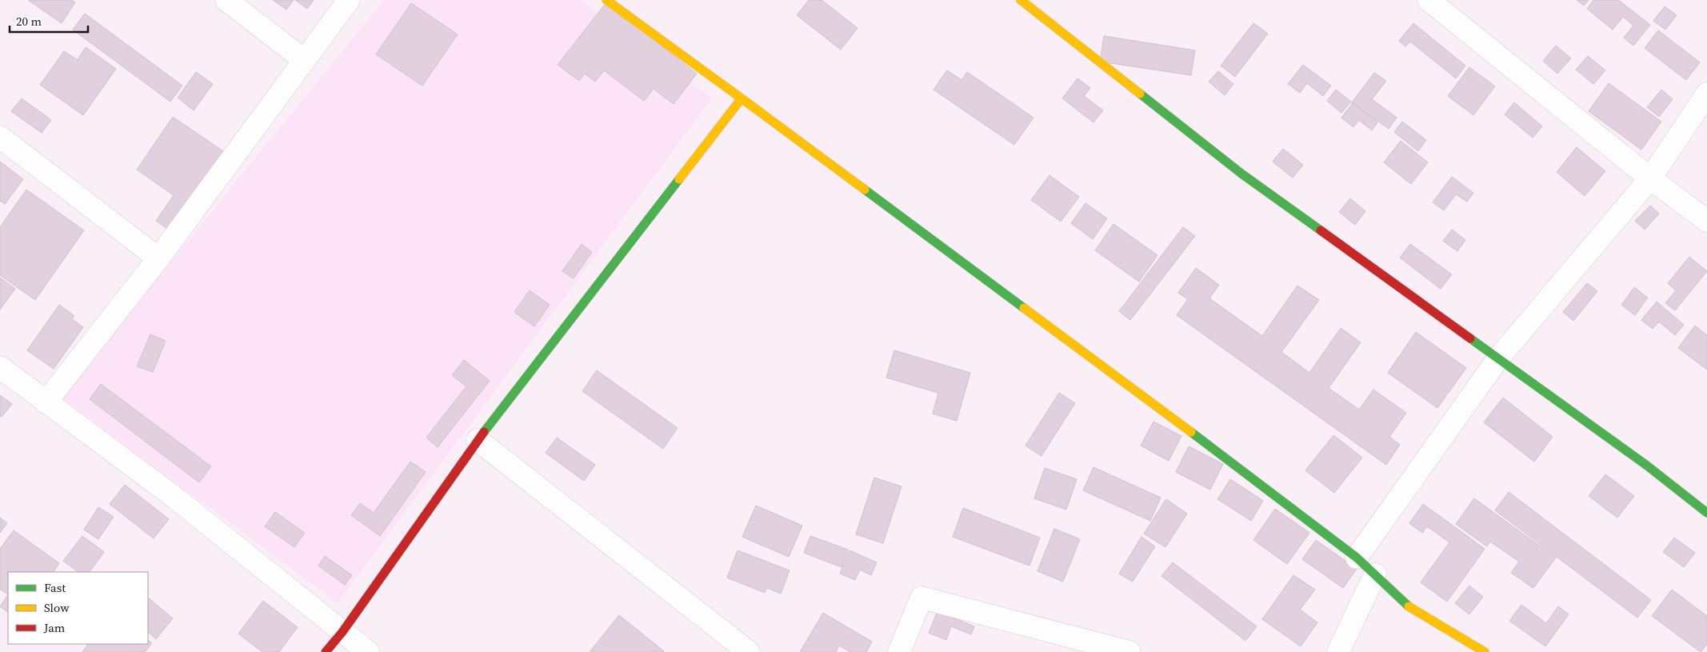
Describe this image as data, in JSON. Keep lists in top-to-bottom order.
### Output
{
  "legend": ["Fast", "Slow", "Jam"],
  "scale_bar": "20 m"
}
